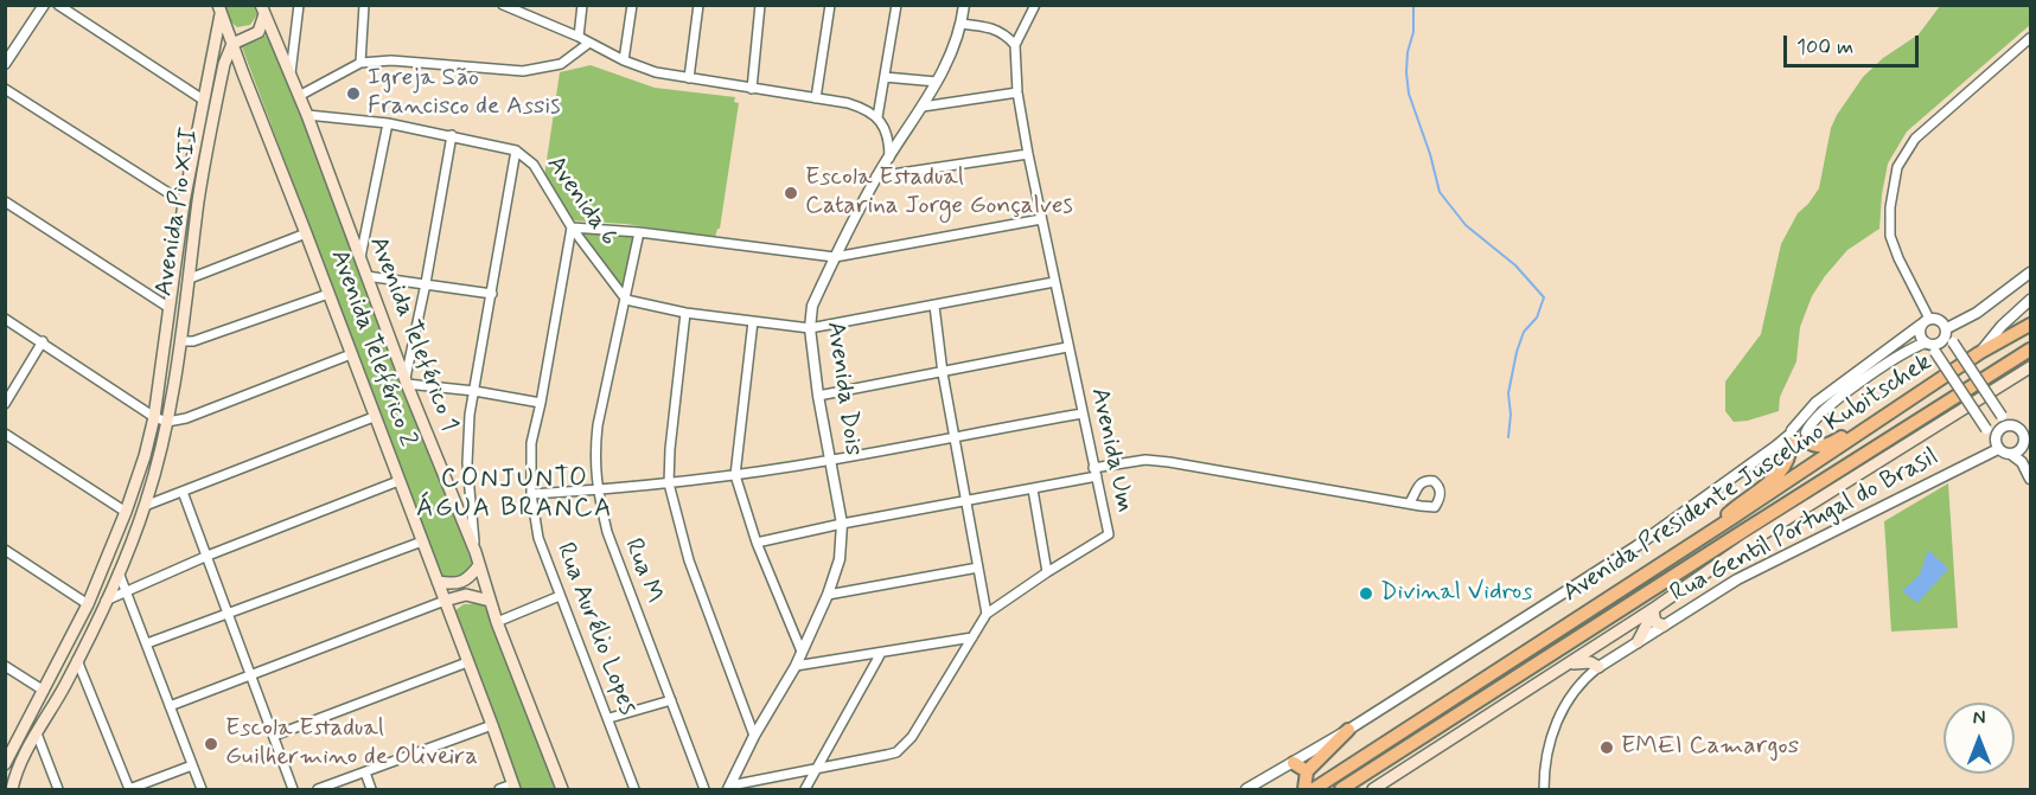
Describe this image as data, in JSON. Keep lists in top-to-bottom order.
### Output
{
  "streets": {
    "highway": ["Avenida Presidente Juscelino Kubitschek"],
    "main road": ["Avenida Pio XII", "Avenida Teleférico 1", "Avenida Teleférico 2"],
    "street": [
      "Avenida 6",
      "Avenida Dois",
      "Avenida Um",
      "Rua Gentil Portugal do Brasil",
      "Rua M",
      "Rua Aurélio Lopes"
    ]
  },
  "crossings": [
    ["Avenida 6", "Avenida Teleférico 1"],
    ["Avenida 6", "Rua M"],
    ["Avenida 6", "Rua Aurélio Lopes"],
    ["Avenida Pio XII", "Avenida Teleférico 2"],
    ["Avenida Dois", "Avenida Um"]
  ],
  "districts": ["CONJUNTO ÁGUA BRANCA"],
  "places": [
    "Igreja São Francisco de Assis",
    "Escola Estadual Catarina Jorge Gonçalves",
    "Divinal Vidros",
    "Escola Estadual Guilhermino de Oliveira",
    "EMEI Camargos"
  ],
  "scale_bar": "100 m",
  "north": "top"
}
